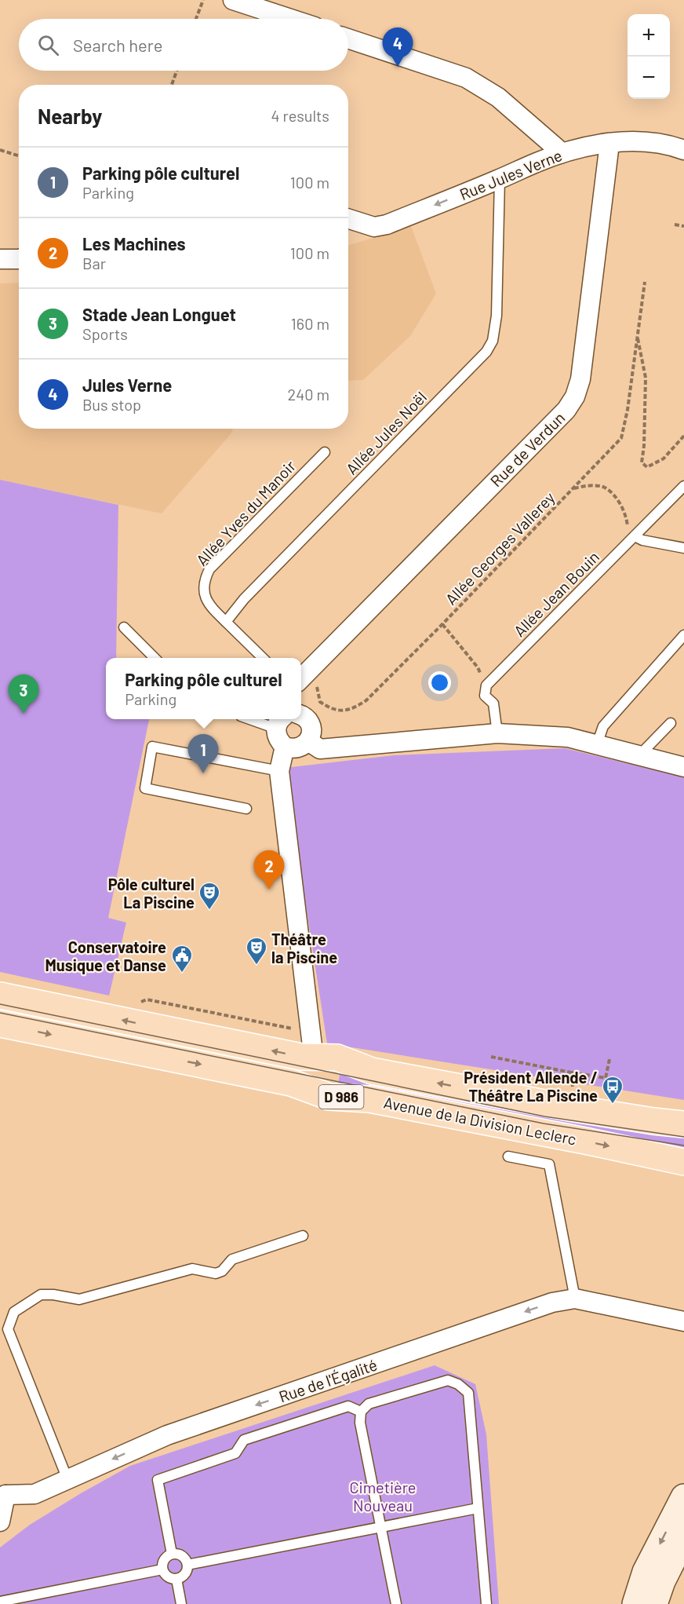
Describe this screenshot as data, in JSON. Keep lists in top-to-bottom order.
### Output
{
  "streets": {
    "main road": ["D 986", "Avenue de la Division Leclerc"],
    "street": ["Rue Jules Verne", "Rue de Verdun", "Rue de l'Égalité"],
    "lane": ["Allée Jules Noël", "Allée Yves du Manoir", "Allée Jean Bouin"],
    "path": ["Allée Georges Vallerey"]
  },
  "crossings": [
    ["Rue Jules Verne", "Allée Jules Noël"],
    ["Rue Jules Verne", "Rue de Verdun"],
    ["Allée Jules Noël", "Allée Yves du Manoir"],
    ["Rue de Verdun", "Allée Georges Vallerey"],
    ["Allée Georges Vallerey", "Allée Jean Bouin"]
  ],
  "one_way": ["Rue Jules Verne", "Rue de l'Égalité"],
  "parks": ["Cimetière Nouveau"],
  "places": {
    "theatre": ["Pôle culturel La Piscine", "Théâtre la Piscine"],
    "public building": ["Conservatoire Musique et Danse"],
    "bus stop": ["Président Allende / Théâtre La Piscine"]
  },
  "page": {
    "map_buttons": ["+", "−"],
    "search": "Search here",
    "pins": [
      "4",
      "3",
      "1",
      "2"
    ],
    "heading": ["Nearby", "4 results"],
    "list": [
      {
        "mark": "1",
        "name": "Parking pôle culturel",
        "note": "Parking",
        "value": "100 m"
      },
      {
        "mark": "2",
        "name": "Les Machines",
        "note": "Bar",
        "value": "100 m"
      },
      {
        "mark": "3",
        "name": "Stade Jean Longuet",
        "note": "Sports",
        "value": "160 m"
      },
      {
        "mark": "4",
        "name": "Jules Verne",
        "note": "Bus stop",
        "value": "240 m"
      }
    ],
    "popup": ["Parking pôle culturel", "Parking"]
  }
}
